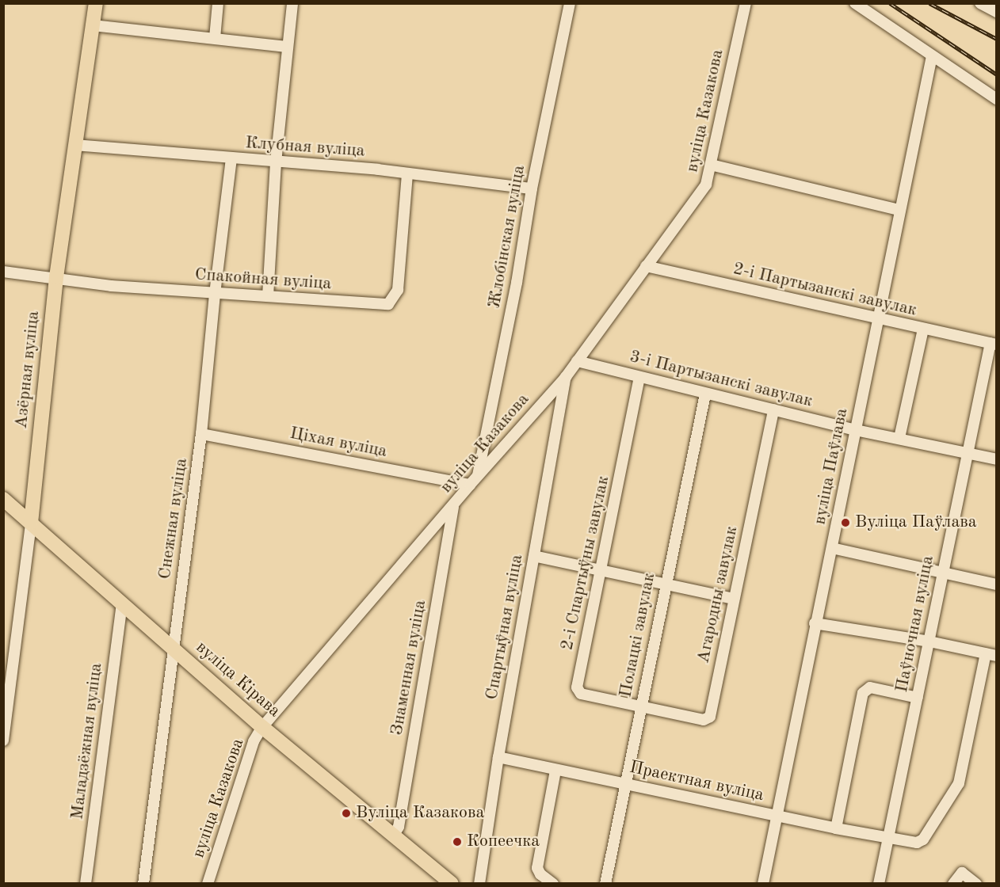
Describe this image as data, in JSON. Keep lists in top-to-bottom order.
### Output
{
  "streets": {
    "main road": ["Азёрная вуліца", "вуліца Кірава"],
    "street": [
      "вуліца Казакова",
      "Клубная вуліца",
      "Жлобінская вуліца",
      "Спакойная вуліца",
      "2-і Партызанскі завулак",
      "3-і Партызанскі завулак",
      "Ціхая вуліца",
      "вуліца Паўлава",
      "Снежная вуліца",
      "2-і Спартыўны завулак",
      "Агародны завулак",
      "Паўночная вуліца",
      "Спартыўная вуліца",
      "Полацкі завулак",
      "Знаменная вуліца",
      "Маладзёжная вуліца",
      "Праектная вуліца"
    ]
  },
  "crossings": [
    ["вуліца Казакова", "Жлобінская вуліца"],
    ["вуліца Казакова", "2-і Партызанскі завулак"],
    ["вуліца Казакова", "3-і Партызанскі завулак"],
    ["вуліца Казакова", "Ціхая вуліца"],
    ["вуліца Казакова", "Спартыўная вуліца"],
    ["вуліца Казакова", "Знаменная вуліца"],
    ["вуліца Казакова", "вуліца Кірава"],
    ["Клубная вуліца", "Жлобінская вуліца"],
    ["Клубная вуліца", "Спакойная вуліца"],
    ["Клубная вуліца", "Азёрная вуліца"],
    ["Клубная вуліца", "Снежная вуліца"],
    ["Спакойная вуліца", "Азёрная вуліца"],
    ["Спакойная вуліца", "Снежная вуліца"],
    ["2-і Партызанскі завулак", "вуліца Паўлава"],
    ["2-і Партызанскі завулак", "Паўночная вуліца"],
    ["Азёрная вуліца", "вуліца Кірава"],
    ["3-і Партызанскі завулак", "вуліца Паўлава"],
    ["3-і Партызанскі завулак", "2-і Спартыўны завулак"],
    ["3-і Партызанскі завулак", "Агародны завулак"],
    ["3-і Партызанскі завулак", "Паўночная вуліца"],
    ["3-і Партызанскі завулак", "Полацкі завулак"],
    ["Ціхая вуліца", "Снежная вуліца"],
    ["вуліца Паўлава", "Праектная вуліца"],
    ["Снежная вуліца", "вуліца Кірава"],
    ["2-і Спартыўны завулак", "Агародны завулак"],
    ["2-і Спартыўны завулак", "Полацкі завулак"],
    ["Агародны завулак", "Полацкі завулак"],
    ["Паўночная вуліца", "Праектная вуліца"],
    ["Спартыўная вуліца", "Праектная вуліца"],
    ["Полацкі завулак", "Праектная вуліца"],
    ["Знаменная вуліца", "вуліца Кірава"],
    ["вуліца Кірава", "Маладзёжная вуліца"]
  ],
  "places": ["Вуліца Паўлава", "Вуліца Казакова", "Копеечка"]
}
